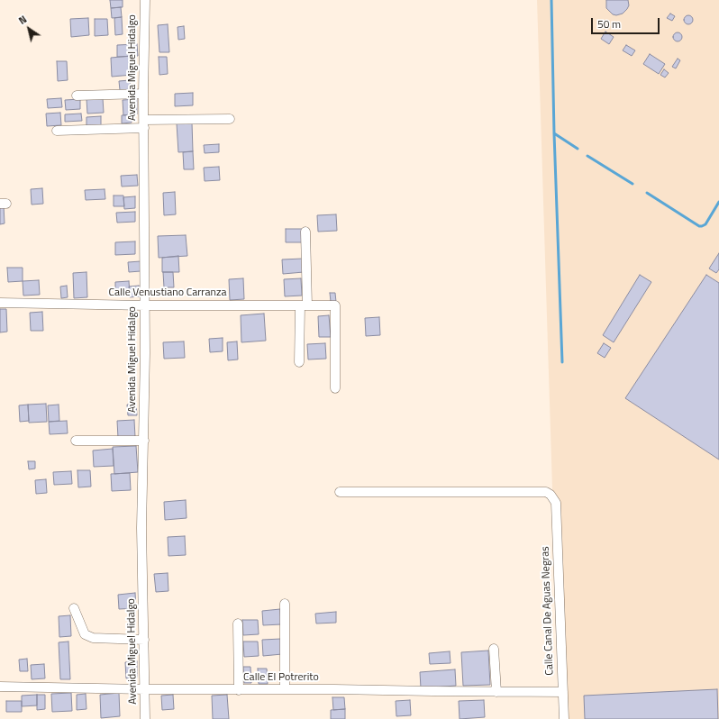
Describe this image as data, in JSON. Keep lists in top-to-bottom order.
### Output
{
  "streets": {
    "street": [
      "Avenida Miguel Hidalgo",
      "Calle Venustiano Carranza",
      "Calle Canal De Aguas Negras",
      "Calle El Potrerito"
    ]
  },
  "crossings": [
    ["Avenida Miguel Hidalgo", "Calle Venustiano Carranza"],
    ["Avenida Miguel Hidalgo", "Calle El Potrerito"],
    ["Calle Canal De Aguas Negras", "Calle El Potrerito"]
  ],
  "scale_bar": "50 m",
  "north": "top left"
}
